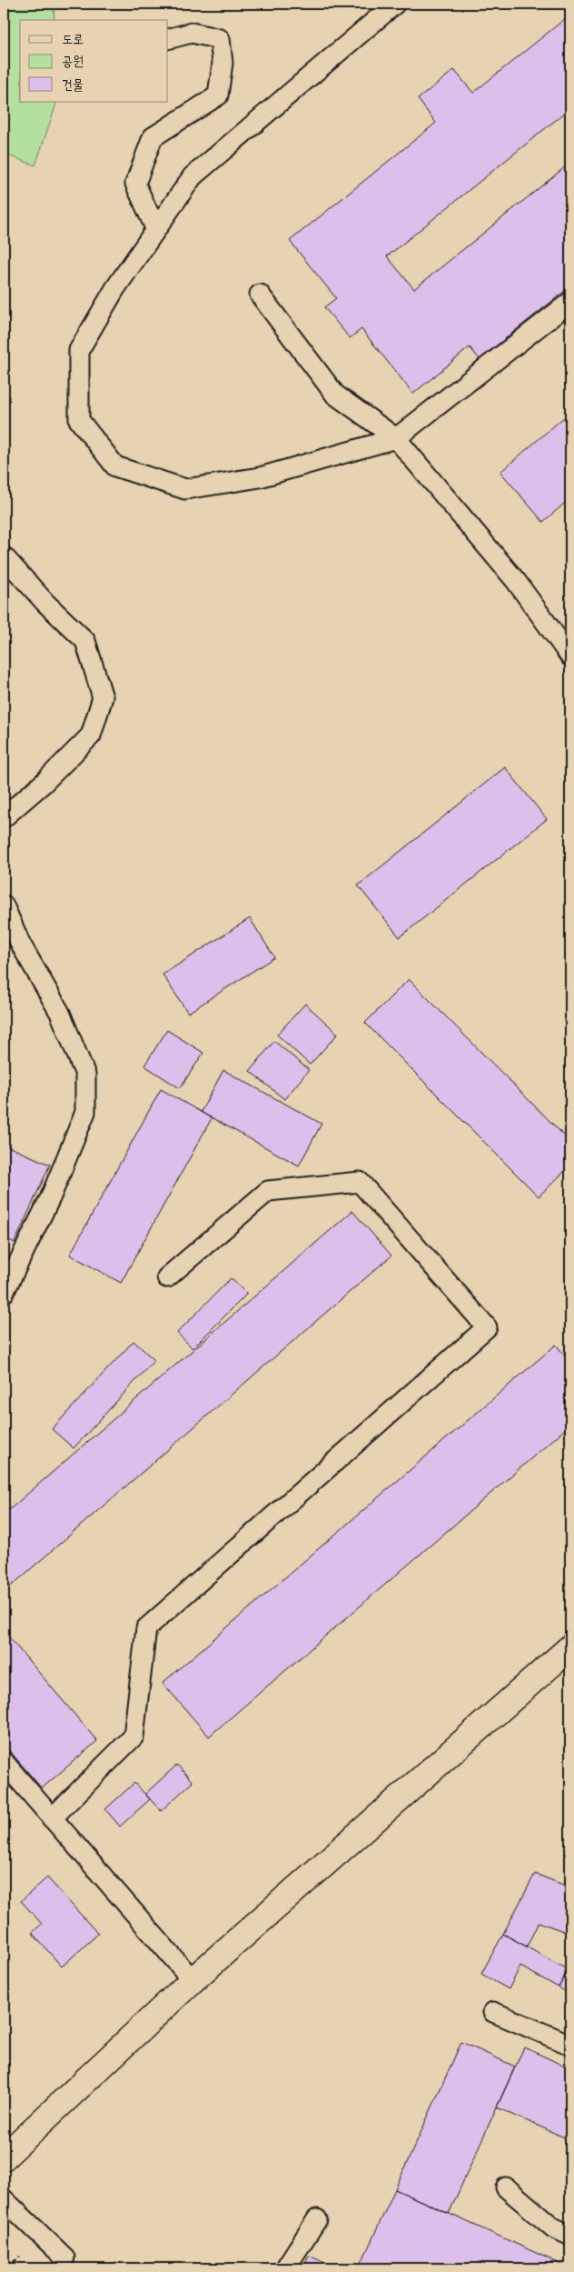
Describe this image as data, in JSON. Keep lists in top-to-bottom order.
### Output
{
  "legend": ["도로", "공원", "건물"]
}
